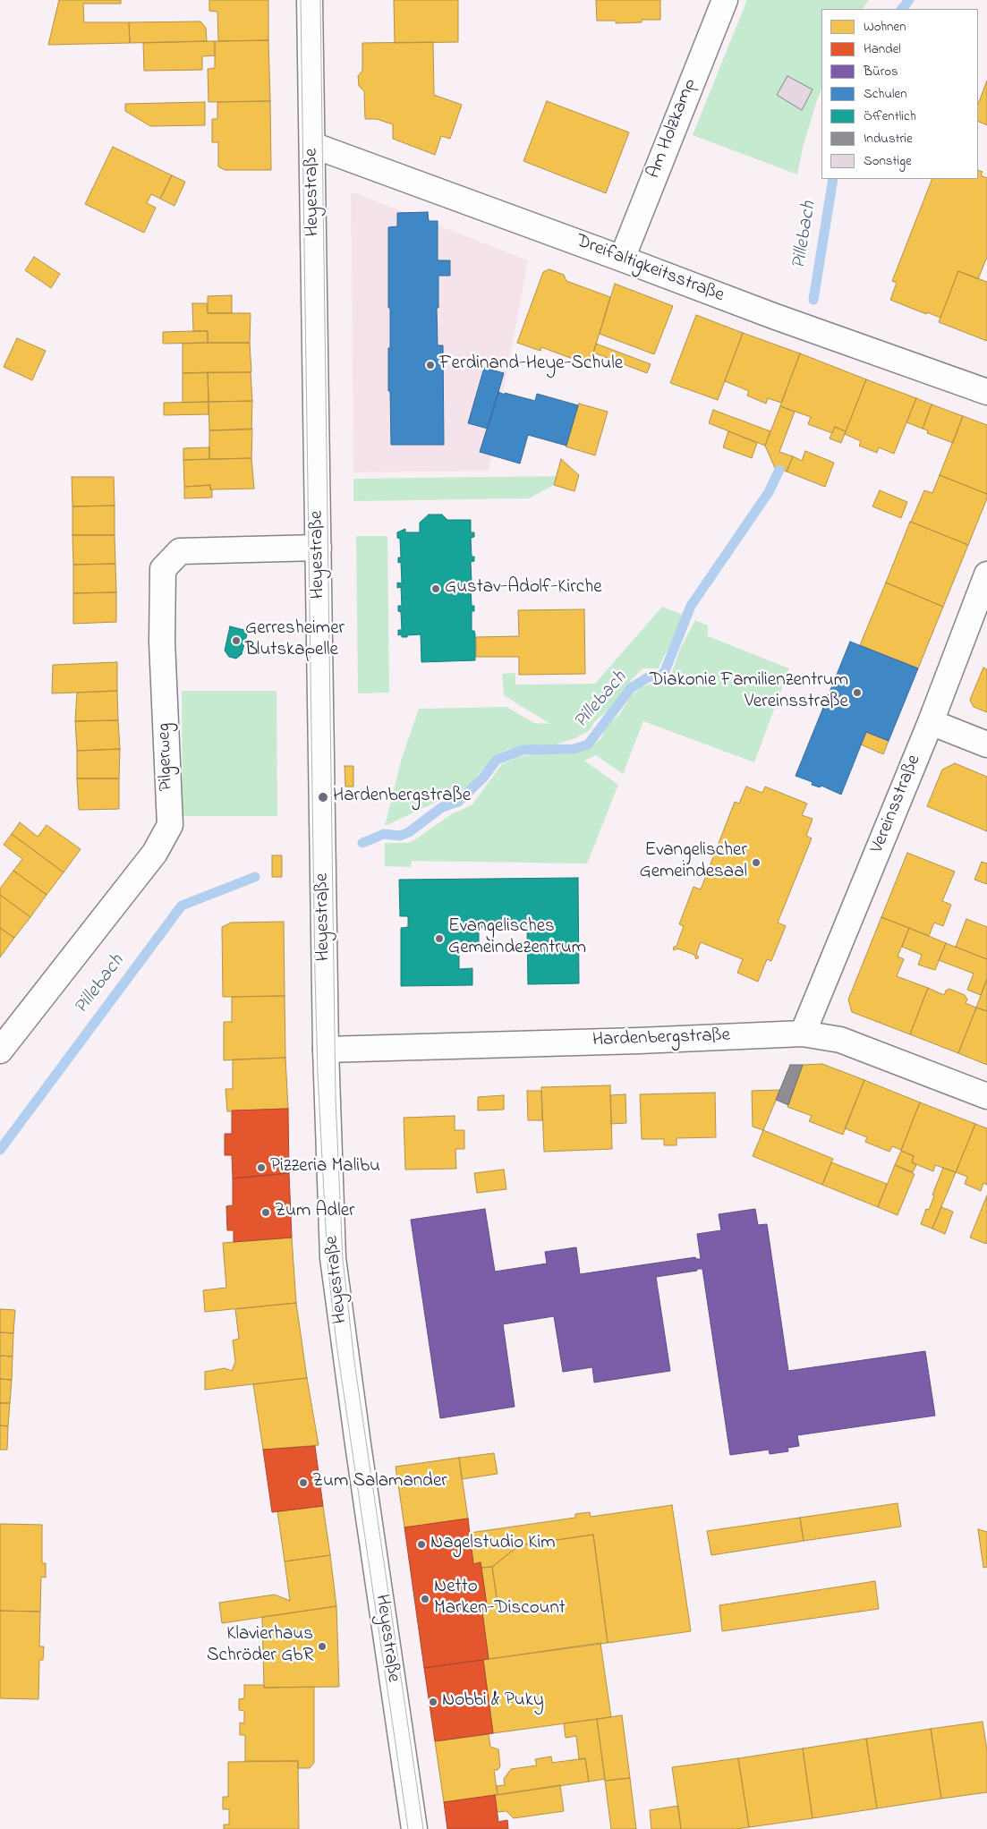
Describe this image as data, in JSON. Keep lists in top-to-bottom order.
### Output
{
  "streets": {
    "street": [
      "Am Holzkamp",
      "Heyestraße",
      "Dreifaltigkeitsstraße",
      "Pilgerweg",
      "Vereinsstraße",
      "Hardenbergstraße"
    ]
  },
  "crossings": [
    ["Am Holzkamp", "Dreifaltigkeitsstraße"],
    ["Heyestraße", "Dreifaltigkeitsstraße"],
    ["Heyestraße", "Pilgerweg"],
    ["Heyestraße", "Hardenbergstraße"],
    ["Vereinsstraße", "Hardenbergstraße"]
  ],
  "water": ["Pillebach"],
  "places": [
    "Ferdinand-Heye-Schule",
    "Gustav-Adolf-Kirche",
    "Gerresheimer Blutskapelle",
    "Diakonie Familienzentrum Vereinsstraße",
    "Hardenbergstraße",
    "Evangelischer Gemeindesaal",
    "Evangelisches Gemeindezentrum",
    "Pizzeria Malibu",
    "Zum Adler",
    "Zum Salamander",
    "Nagelstudio Kim",
    "Netto Marken-Discount",
    "Klavierhaus Schröder GbR",
    "Nobbi & Puky"
  ],
  "legend": [
    "Wohnen",
    "Handel",
    "Büros",
    "Schulen",
    "Öffentlich",
    "Industrie",
    "Sonstige"
  ]
}
